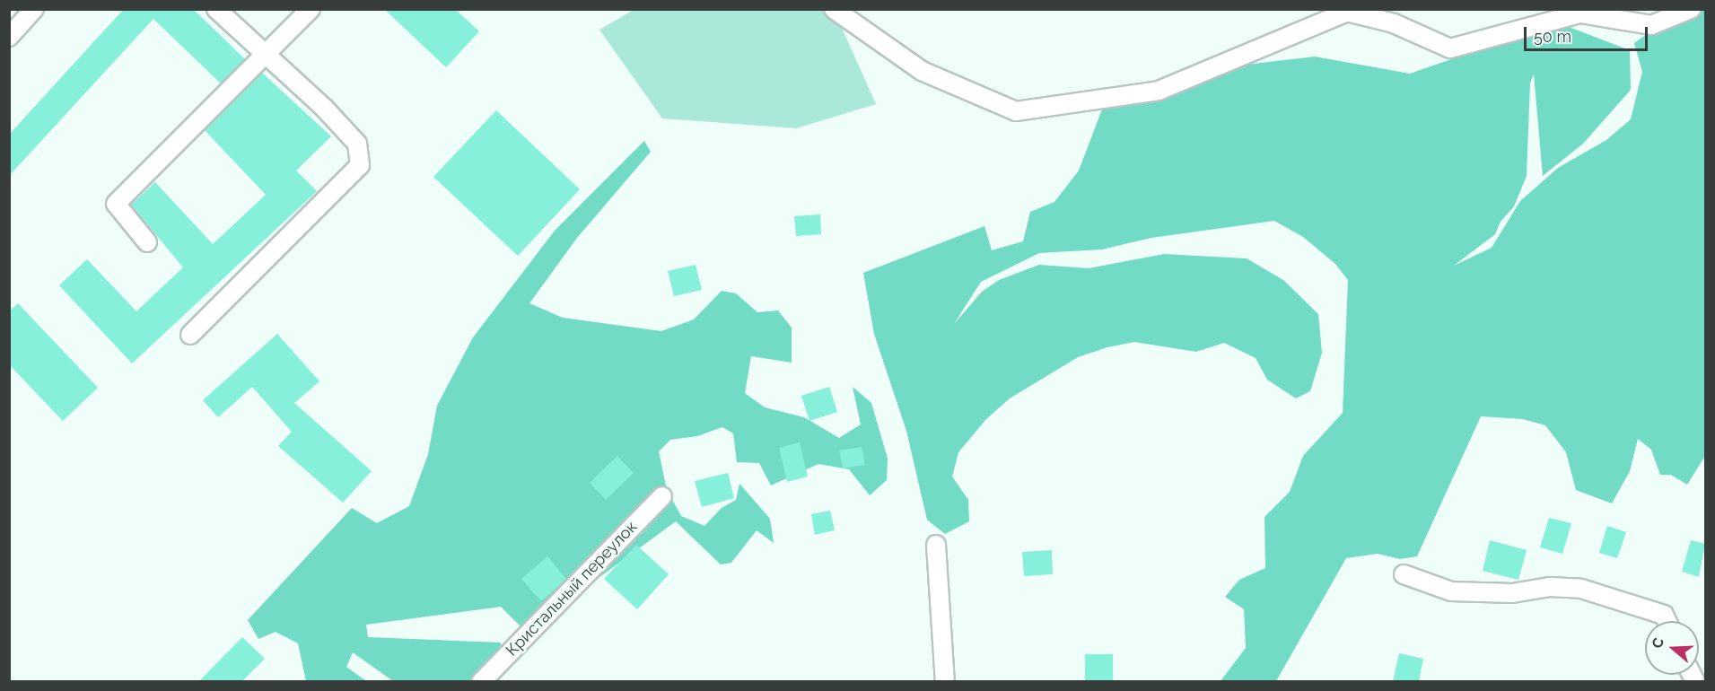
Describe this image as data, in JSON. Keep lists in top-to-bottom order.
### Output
{
  "streets": {
    "street": ["Кристальный переулок"]
  },
  "scale_bar": "50 m",
  "north": "left"
}
